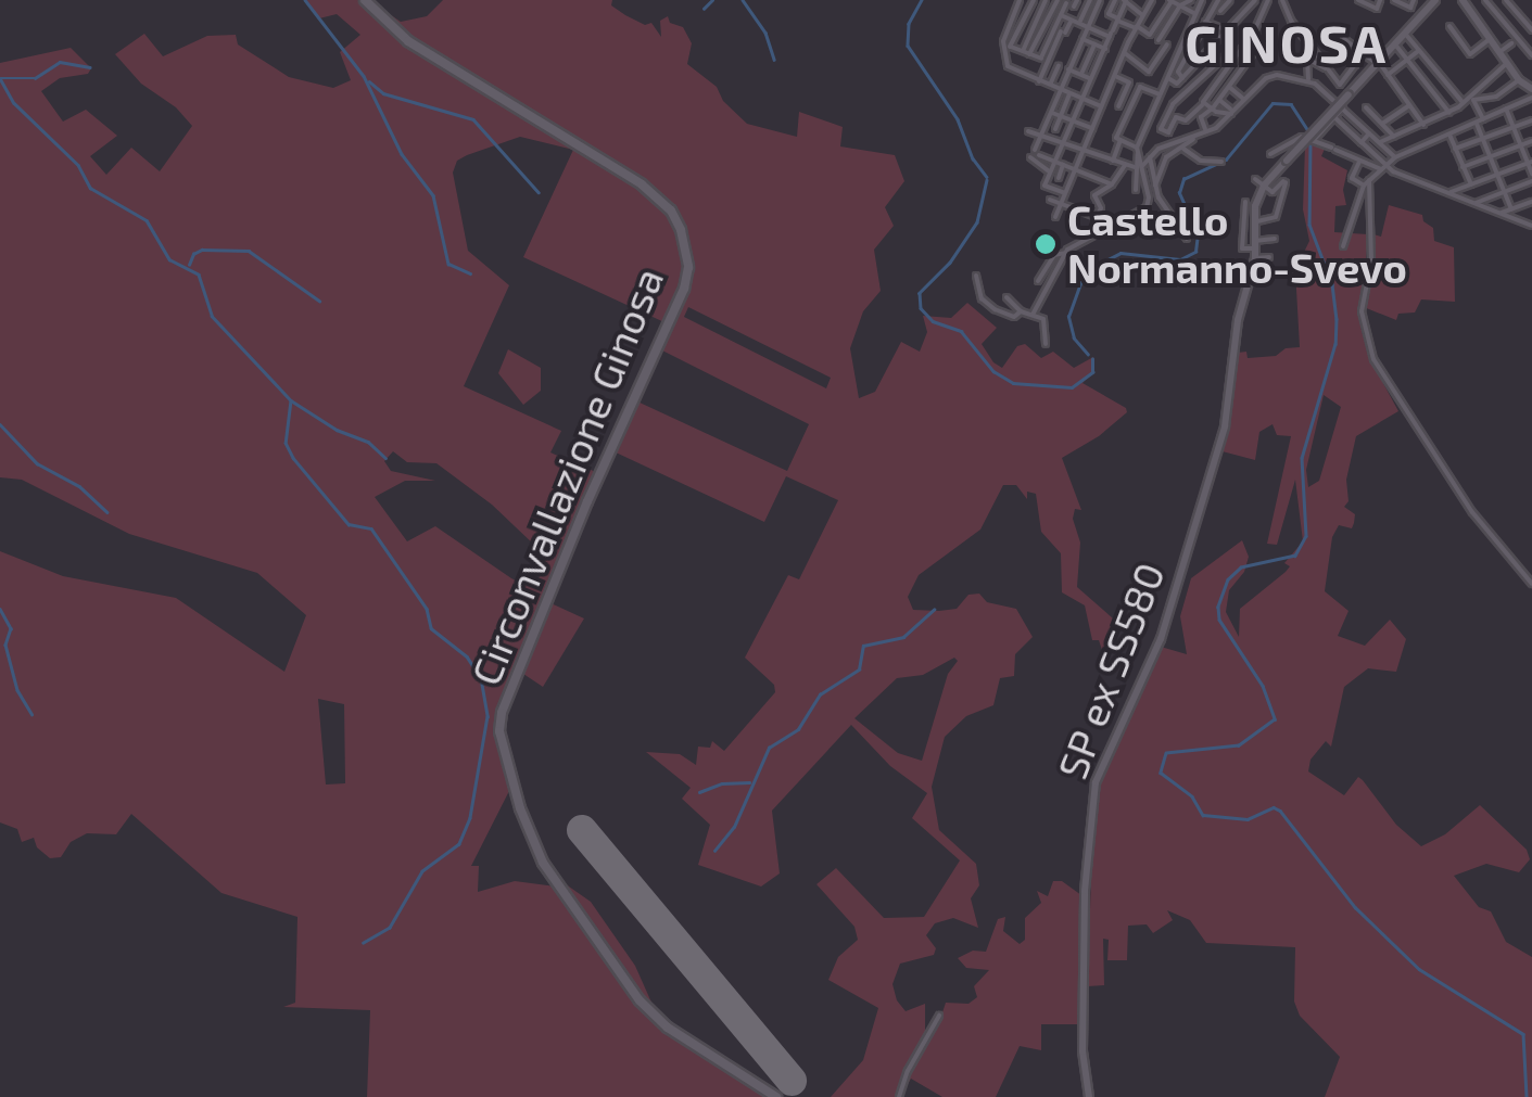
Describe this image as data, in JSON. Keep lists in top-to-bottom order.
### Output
{
  "streets": {
    "main road": ["Circonvallazione Ginosa"],
    "street": ["SP ex SS580"]
  },
  "districts": ["GINOSA"],
  "places": ["Castello Normanno-Svevo"]
}
